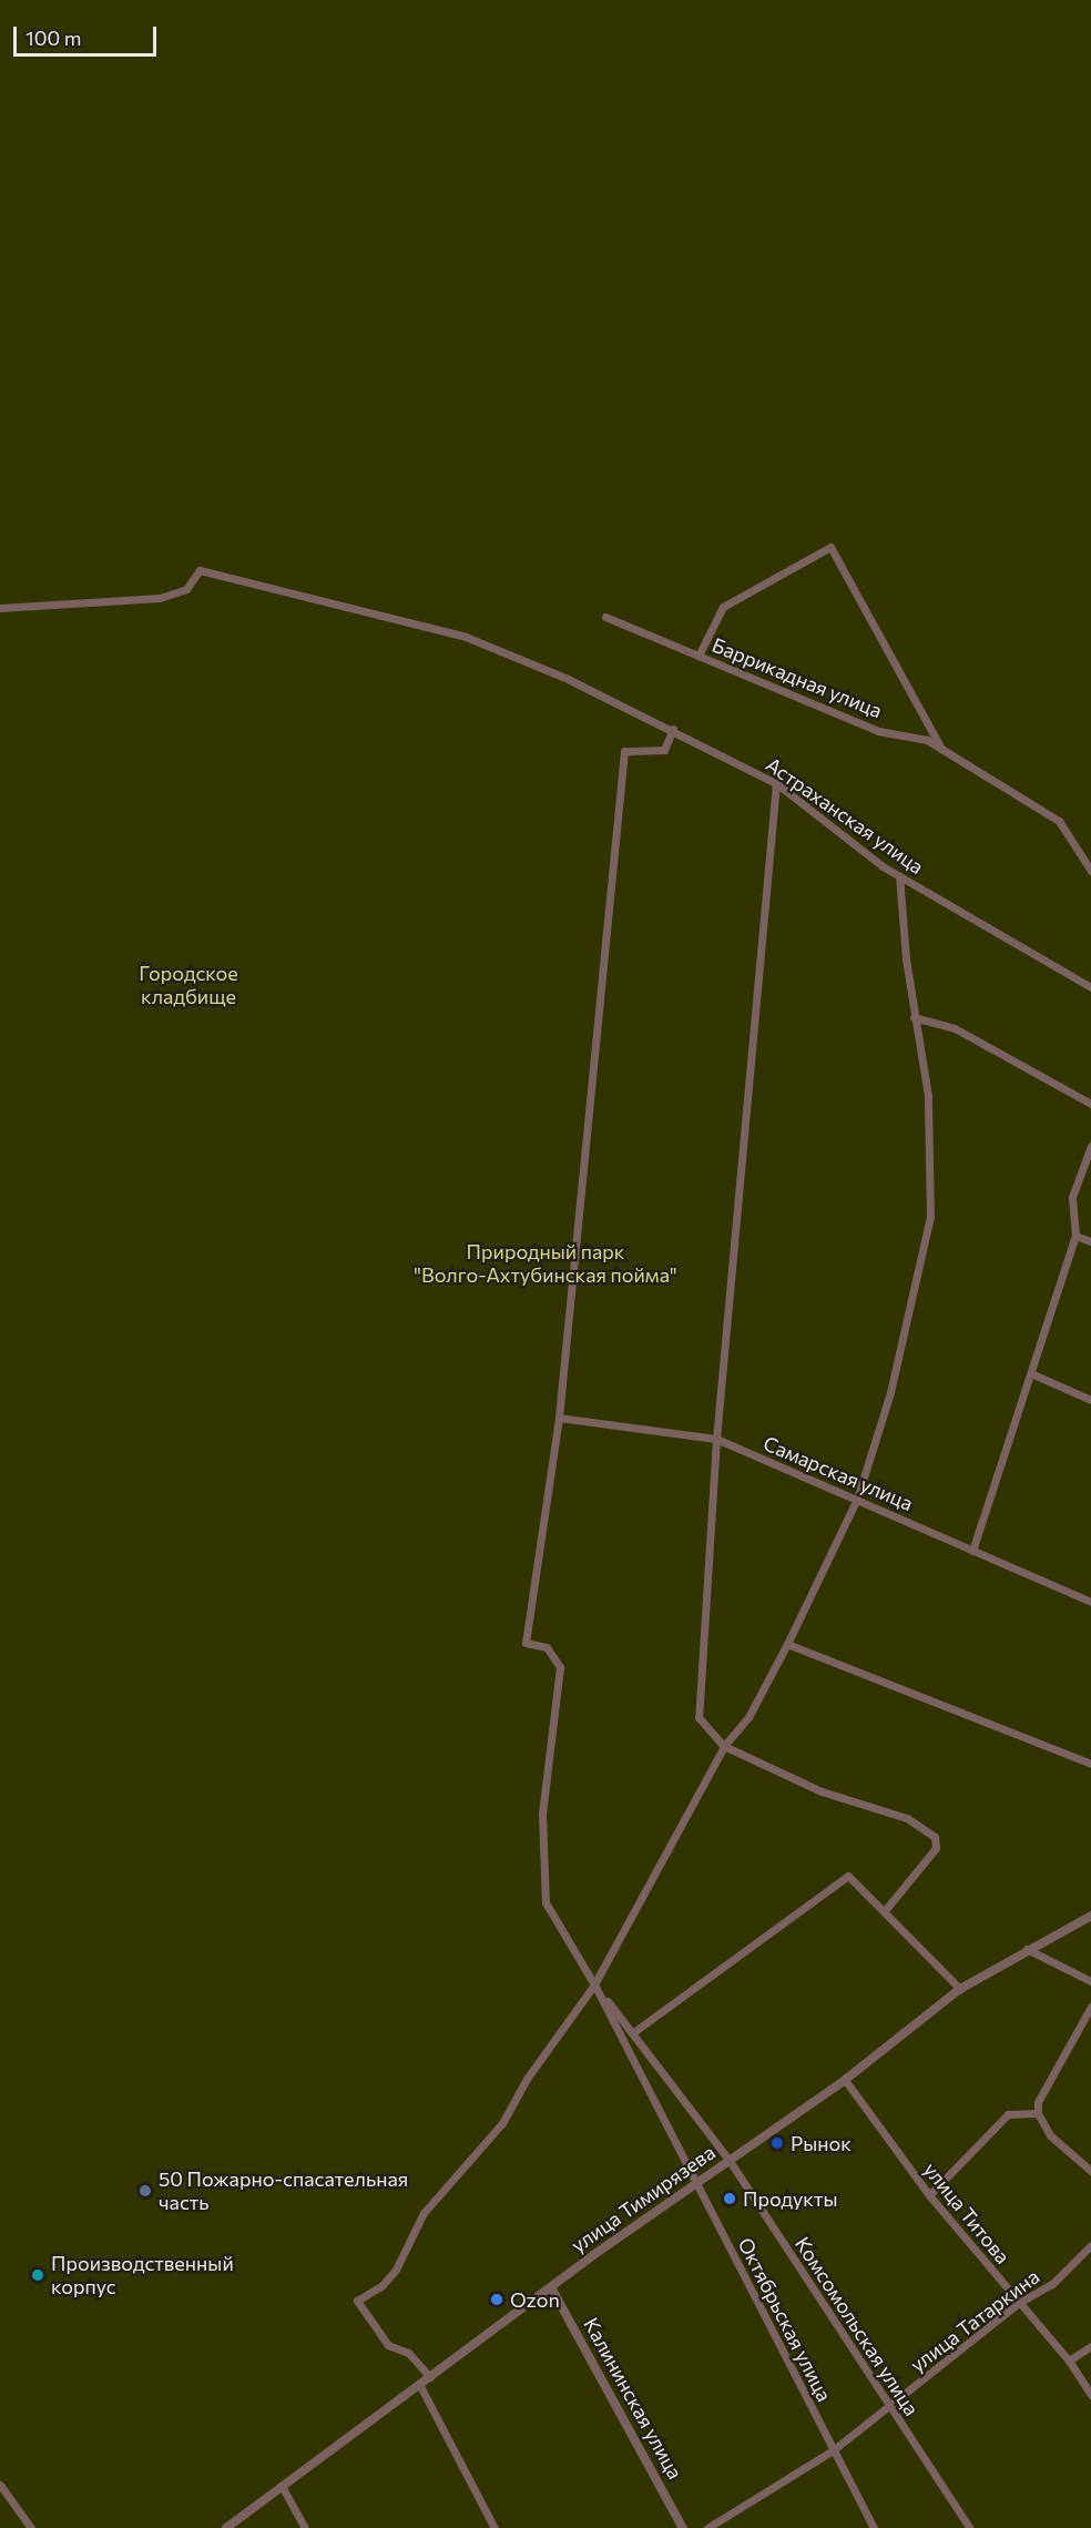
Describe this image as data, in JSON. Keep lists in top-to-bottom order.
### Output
{
  "streets": {
    "street": [
      "Баррикадная улица",
      "Астраханская улица",
      "Самарская улица",
      "улица Тимирязева",
      "улица Титова",
      "Октябрьская улица",
      "улица Татаркина",
      "Комсомольская улица",
      "Калининская улица"
    ]
  },
  "crossings": [
    ["улица Тимирязева", "улица Титова"],
    ["улица Тимирязева", "Октябрьская улица"],
    ["улица Тимирязева", "Комсомольская улица"],
    ["улица Тимирязева", "Калининская улица"],
    ["улица Титова", "улица Татаркина"],
    ["Октябрьская улица", "улица Татаркина"],
    ["Октябрьская улица", "Комсомольская улица"],
    ["улица Татаркина", "Комсомольская улица"]
  ],
  "parks": ["Городское кладбище", "Природный парк \"Волго-Ахтубинская пойма\""],
  "places": [
    "Рынок",
    "50 Пожарно-спасательная часть",
    "Продукты",
    "Производственный корпус",
    "Ozon"
  ],
  "scale_bar": "100 m"
}
